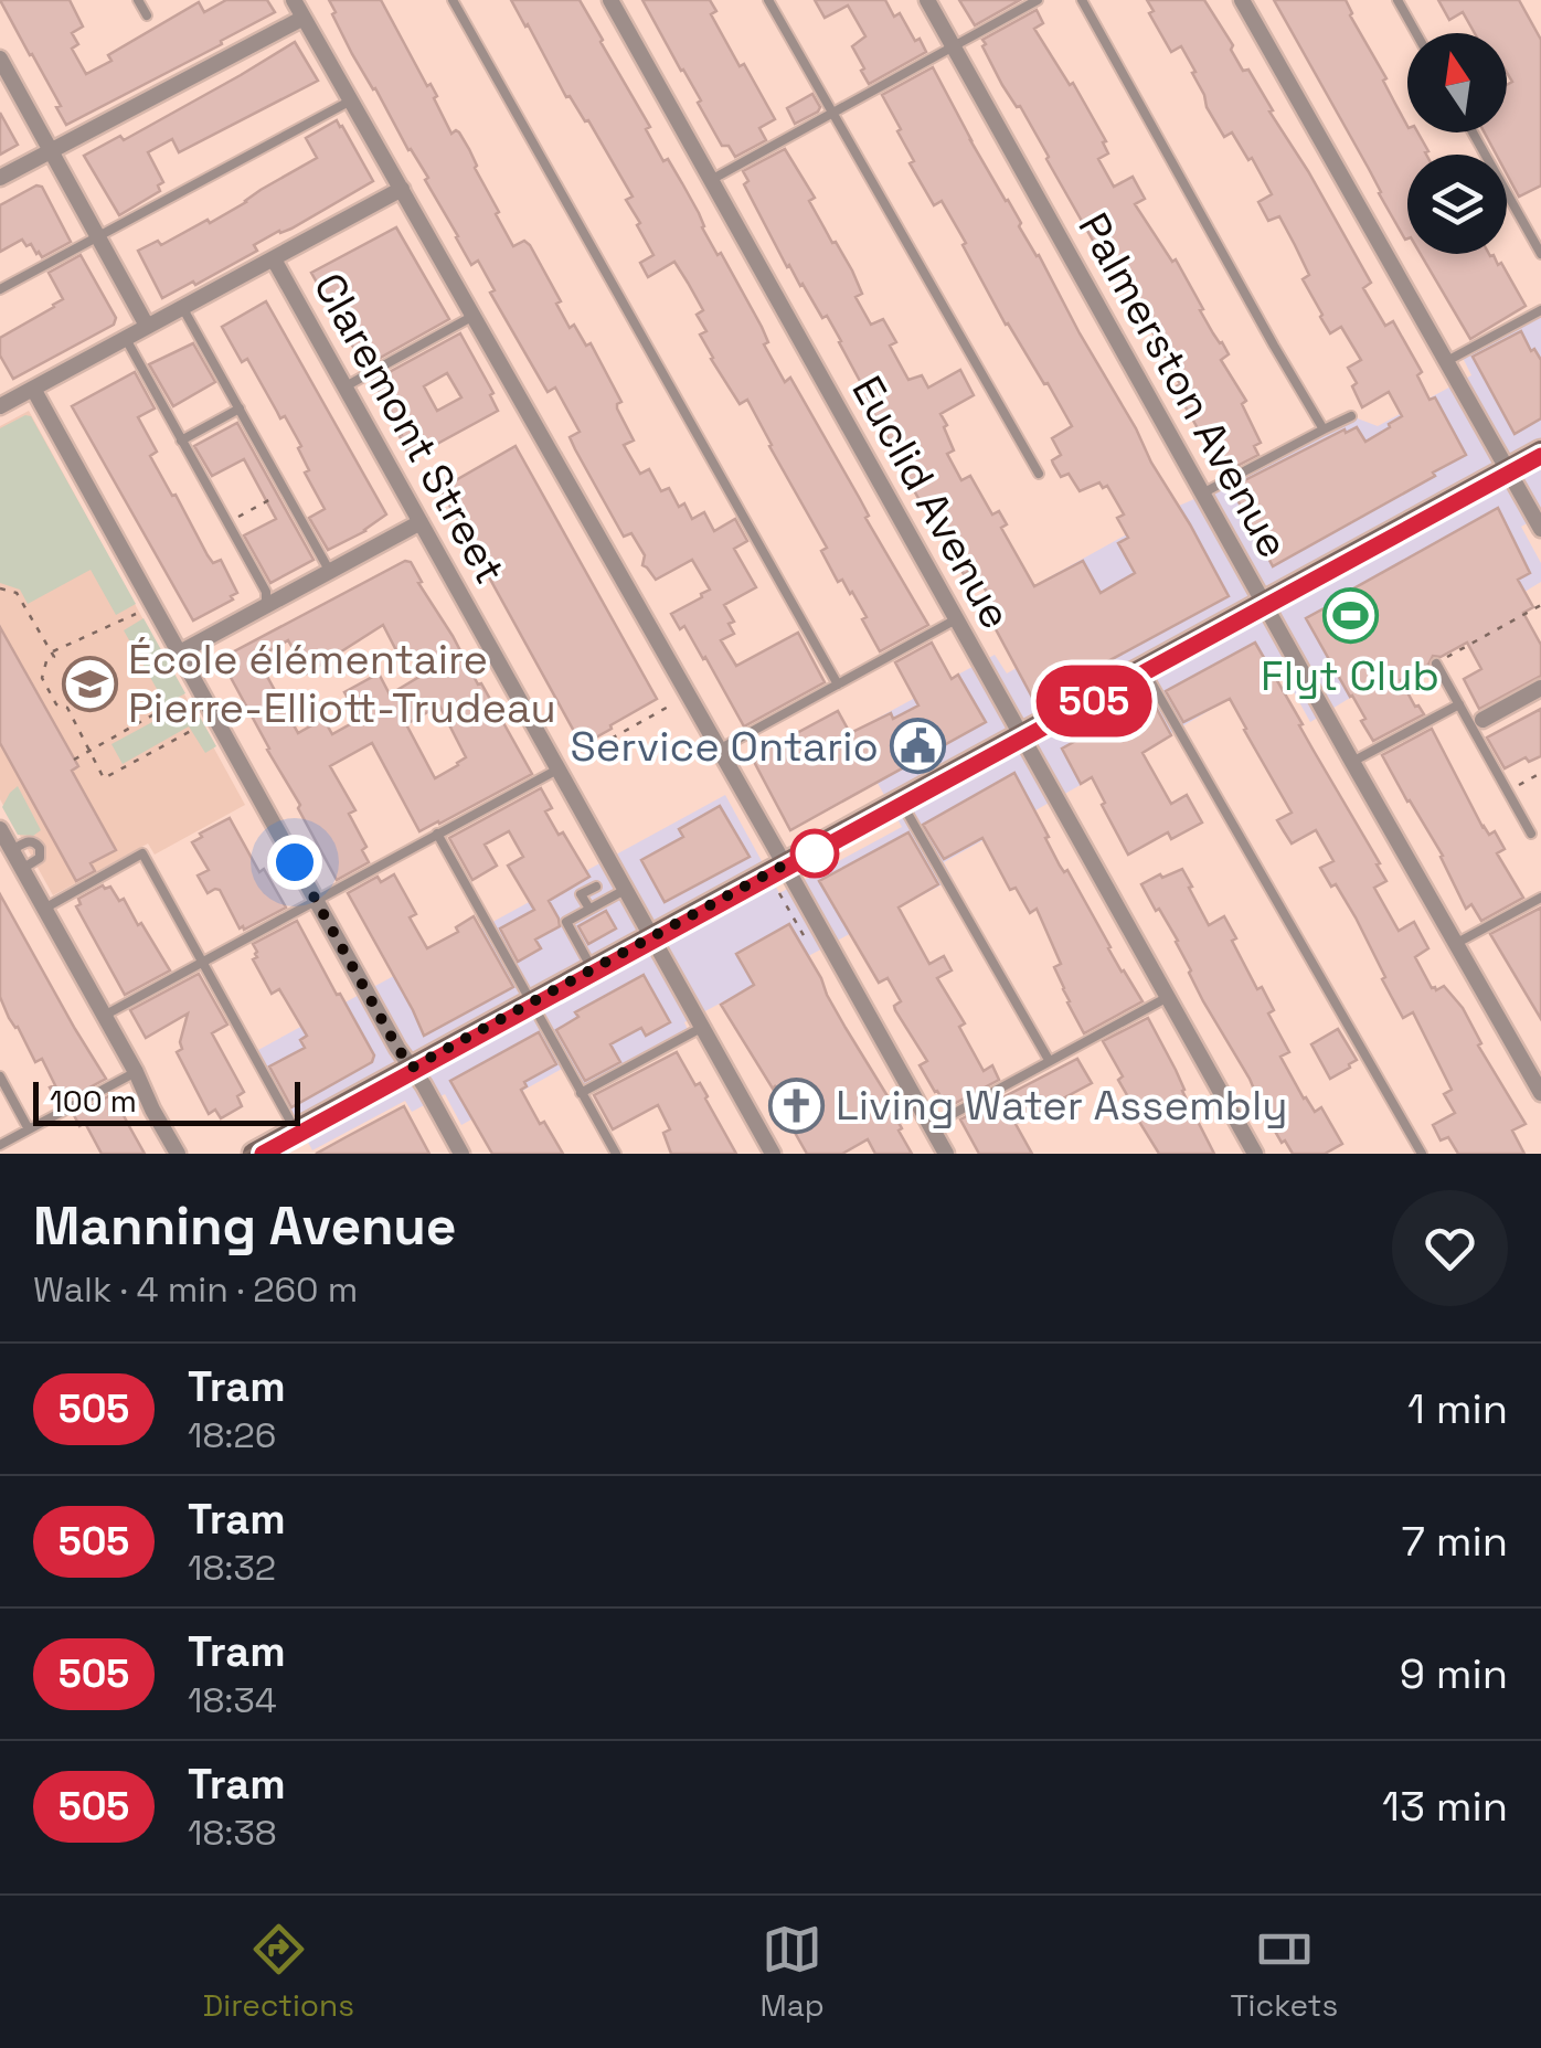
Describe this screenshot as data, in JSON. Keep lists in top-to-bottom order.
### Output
{
  "streets": {
    "street": ["Palmerston Avenue", "Claremont Street", "Euclid Avenue"]
  },
  "places": {
    "sports": ["Flyt Club"],
    "school or university": ["École élémentaire Pierre-Elliott-Trudeau"],
    "public building": ["Service Ontario"],
    "church": ["Living Water Assembly"]
  },
  "lines": ["tram line 505"],
  "scale_bar": "100 m",
  "north": "top",
  "page": {
    "on_map": "505",
    "scale": "100 m",
    "heading": ["Manning Avenue", "Walk · 4 min · 260 m"],
    "list": [
      {
        "mark": "505",
        "name": "Tram",
        "note": "18:26",
        "value": "1 min"
      },
      {
        "mark": "505",
        "name": "Tram",
        "note": "18:32",
        "value": "7 min"
      },
      {
        "mark": "505",
        "name": "Tram",
        "note": "18:34",
        "value": "9 min"
      },
      {
        "mark": "505",
        "name": "Tram",
        "note": "18:38",
        "value": "13 min"
      }
    ],
    "tabs": ["Directions", "Map", "Tickets"]
  }
}
